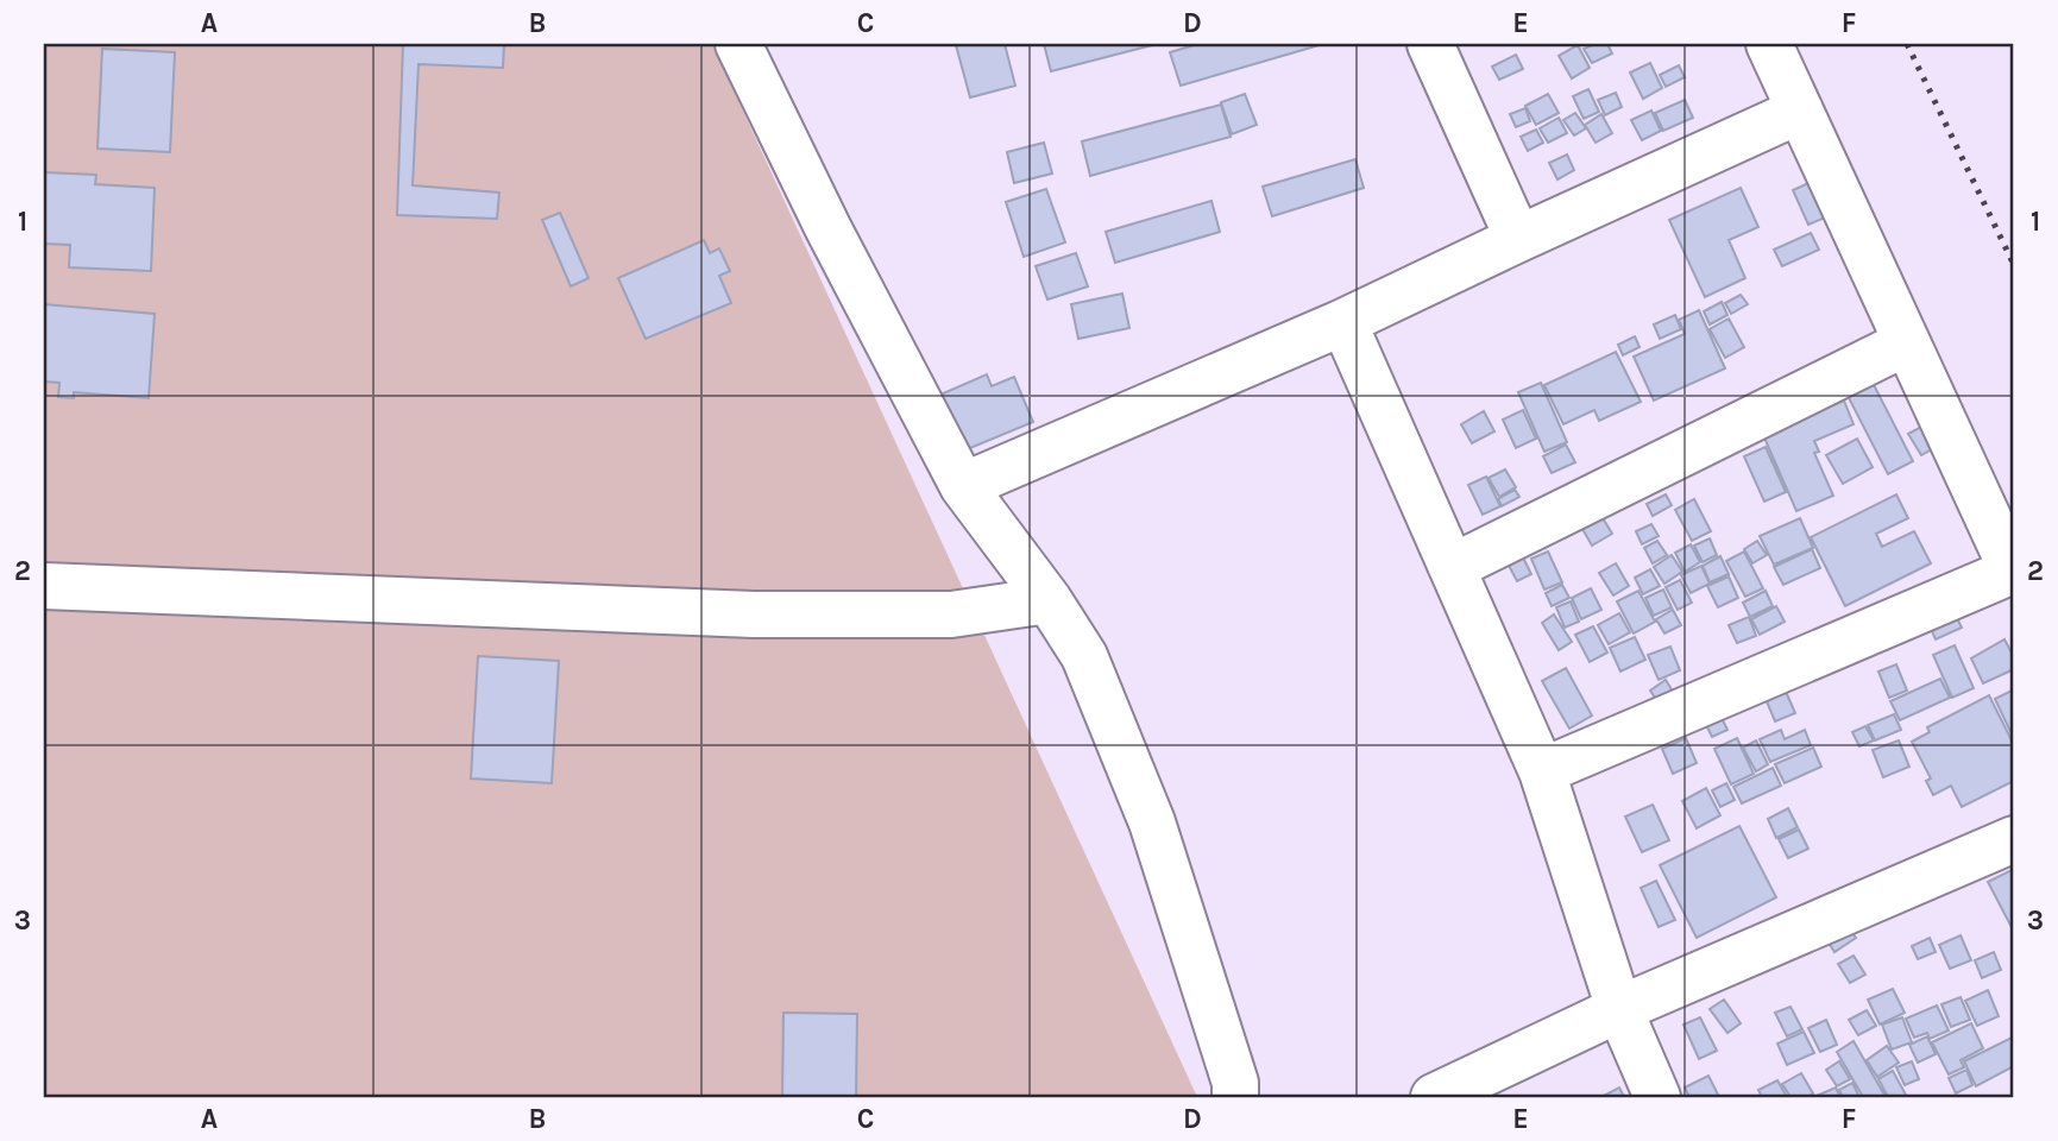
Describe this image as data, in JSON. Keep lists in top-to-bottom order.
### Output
{
  "grid": {
    "columns": [
      "A",
      "B",
      "C",
      "D",
      "E",
      "F"
    ],
    "rows": ["1", "2", "3"]
  }
}
